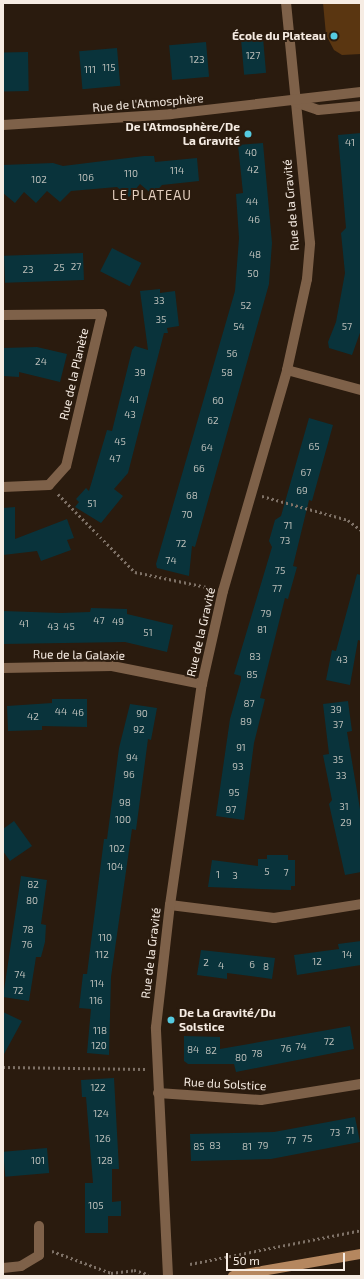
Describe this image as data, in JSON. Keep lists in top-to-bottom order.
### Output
{
  "streets": {
    "street": [
      "Rue de l'Atmosphère",
      "Rue de la Gravité",
      "Rue de la Planète",
      "Rue de la Galaxie",
      "Rue du Solstice"
    ]
  },
  "crossings": [
    ["Rue de l'Atmosphère", "Rue de la Gravité"],
    ["Rue de la Gravité", "Rue de la Galaxie"],
    ["Rue de la Gravité", "Rue du Solstice"]
  ],
  "districts": ["LE PLATEAU"],
  "places": ["École du Plateau", "De l'Atmosphère/De La Gravité", "De La Gravité/Du Solstice"],
  "house_numbers": [
    "127",
    "123",
    "115",
    "111",
    "41",
    "40",
    "42",
    "114",
    "110",
    "106",
    "102",
    "44",
    "46",
    "48",
    "27",
    "25",
    "23",
    "50",
    "33",
    "52",
    "35",
    "54",
    "57",
    "56",
    "24",
    "39",
    "58",
    "41",
    "60",
    "43",
    "62",
    "45",
    "65",
    "64",
    "47",
    "66",
    "67",
    "69",
    "68",
    "51",
    "70",
    "71",
    "73",
    "72",
    "74",
    "75",
    "77",
    "79",
    "47",
    "49",
    "41",
    "43",
    "45",
    "81",
    "51",
    "83",
    "43",
    "85",
    "87",
    "39",
    "44",
    "46",
    "90",
    "42",
    "89",
    "37",
    "92",
    "91",
    "94",
    "35",
    "93",
    "96",
    "33",
    "95",
    "98",
    "31",
    "97",
    "100",
    "29",
    "102",
    "104",
    "5",
    "7",
    "1",
    "3",
    "82",
    "80",
    "78",
    "110",
    "76",
    "112",
    "14",
    "12",
    "2",
    "6",
    "4",
    "8",
    "74",
    "114",
    "72",
    "116",
    "118",
    "72",
    "120",
    "74",
    "76",
    "84",
    "82",
    "78",
    "80",
    "122",
    "124",
    "71",
    "73",
    "126",
    "75",
    "77",
    "83",
    "79",
    "85",
    "81",
    "101",
    "128",
    "105"
  ],
  "scale_bar": "50 m"
}
